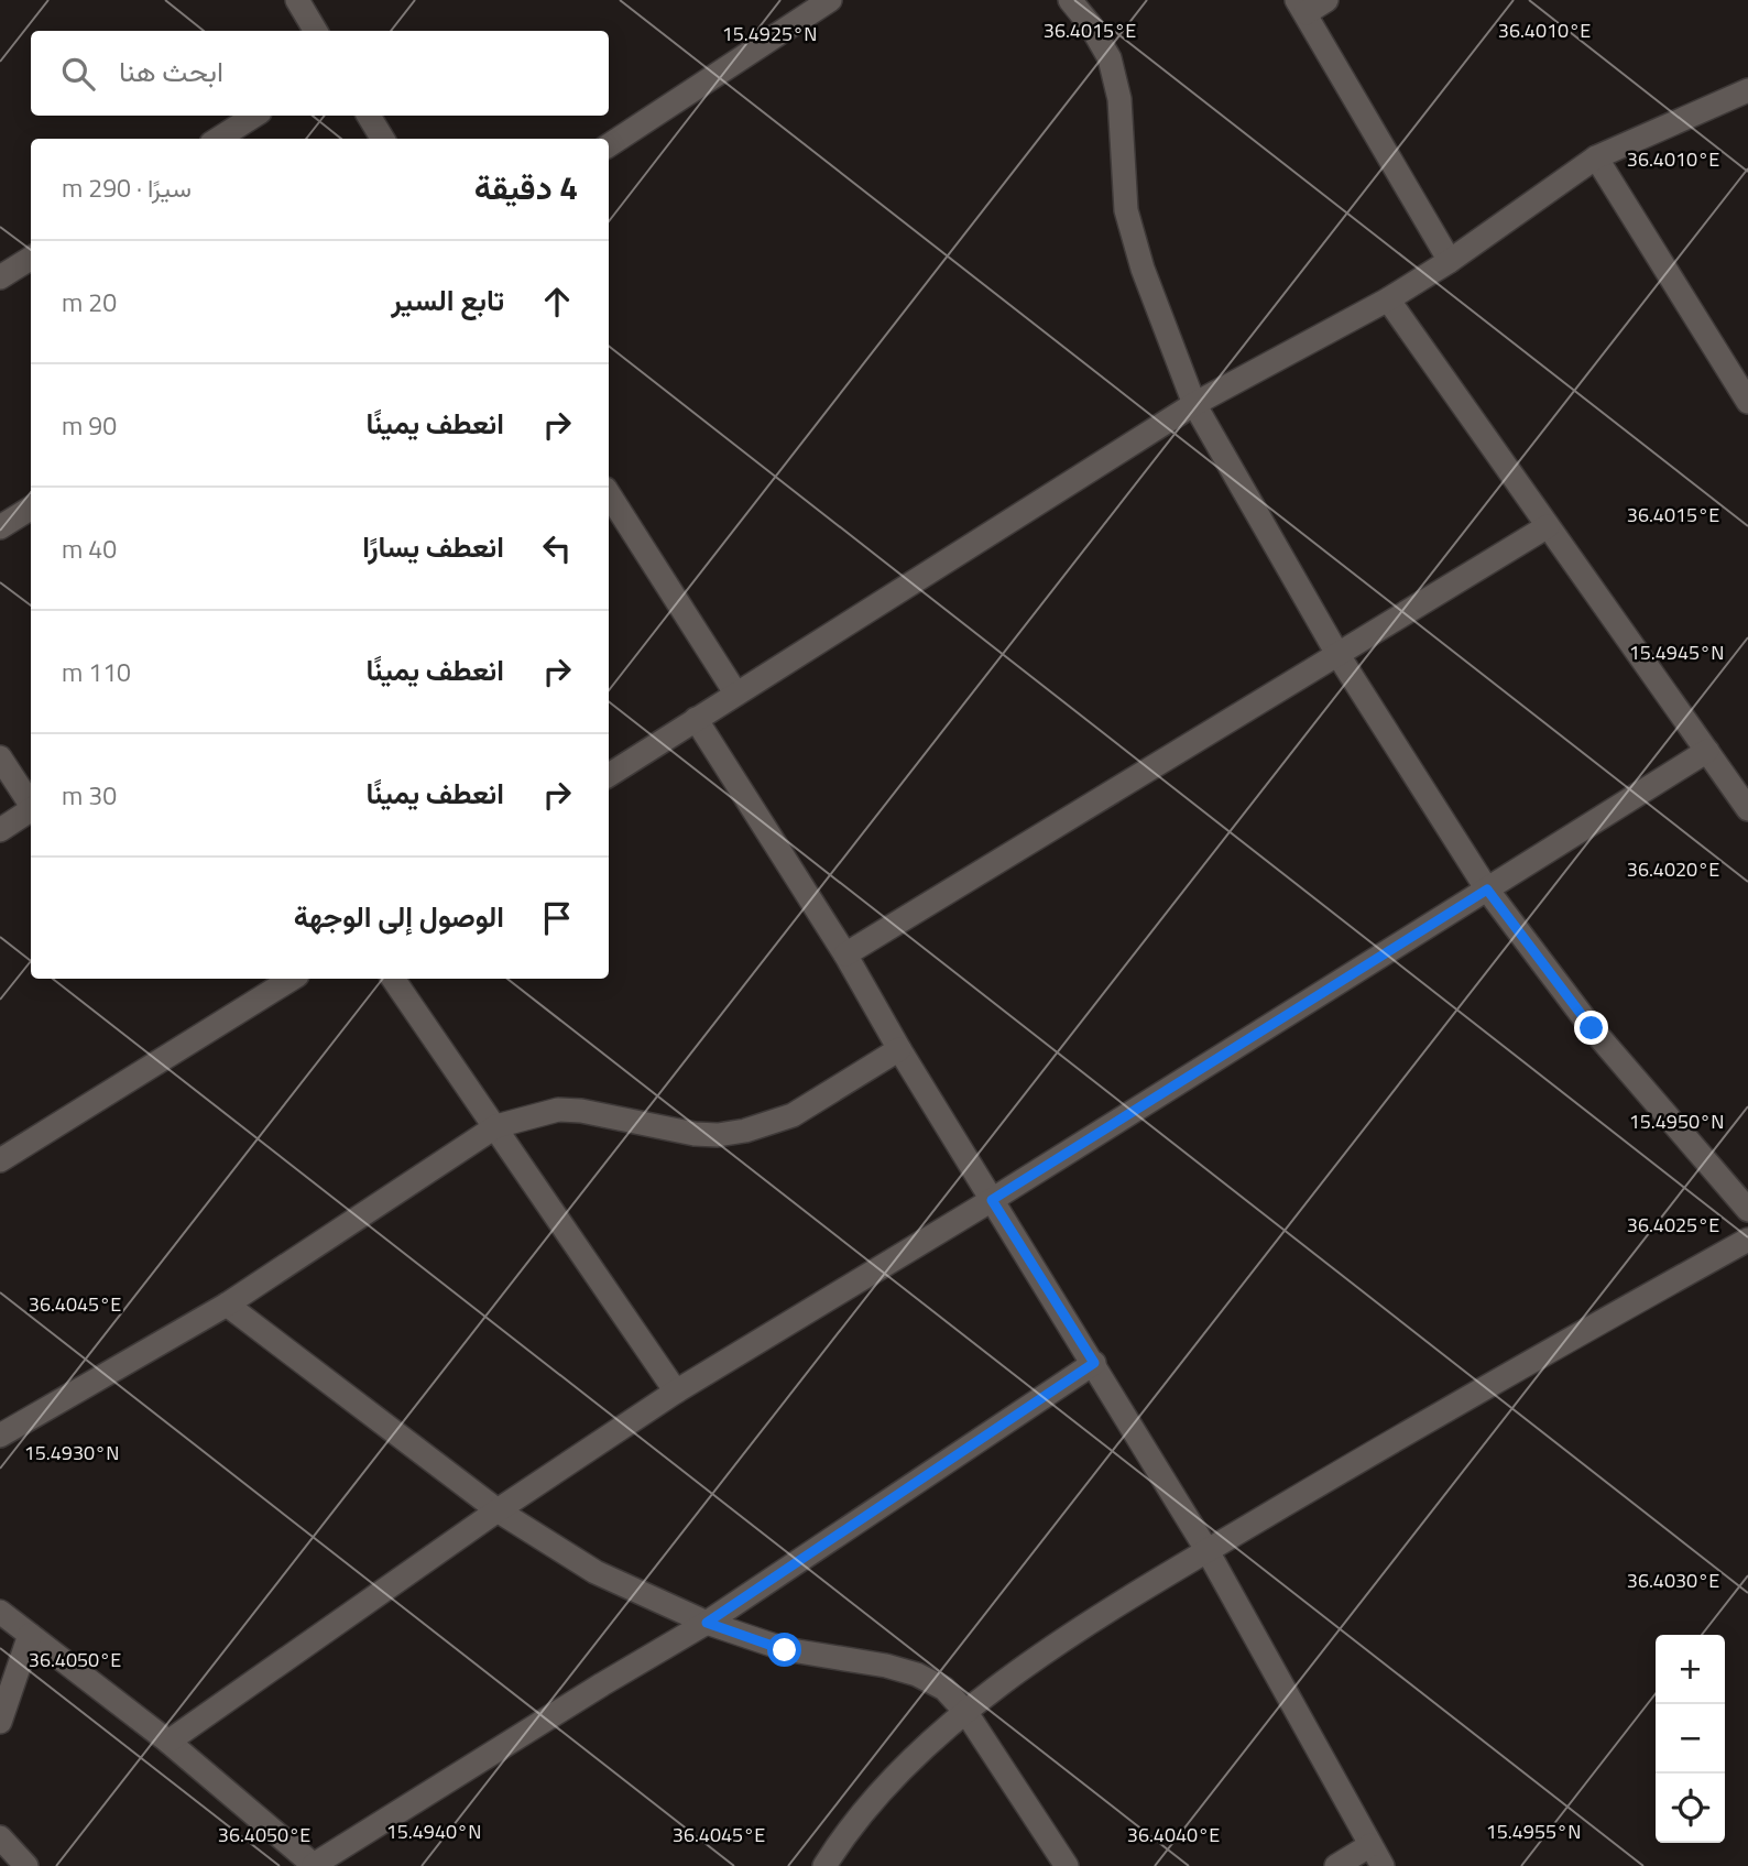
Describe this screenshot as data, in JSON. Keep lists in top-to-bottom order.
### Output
{
  "page": {
    "search": "ابحث هنا",
    "heading": ["4 دقيقة", "سيرًا · 290 m"],
    "list": [
      ["تابع السير", "20 m"],
      ["انعطف يمينًا", "90 m"],
      ["انعطف يسارًا", "40 m"],
      ["انعطف يمينًا", "110 m"],
      ["انعطف يمينًا", "30 m"],
      "الوصول إلى الوجهة"
    ],
    "map_buttons": ["+", "−"]
  },
  "coordinates": [
    "36.4015°E",
    "36.4010°E",
    "15.4925°N",
    "15.4945°N",
    "36.4020°E",
    "15.4950°N",
    "36.4025°E",
    "36.4045°E",
    "15.4930°N",
    "36.4030°E",
    "36.4050°E",
    "15.4940°N",
    "15.4955°N",
    "36.4040°E"
  ]
}
